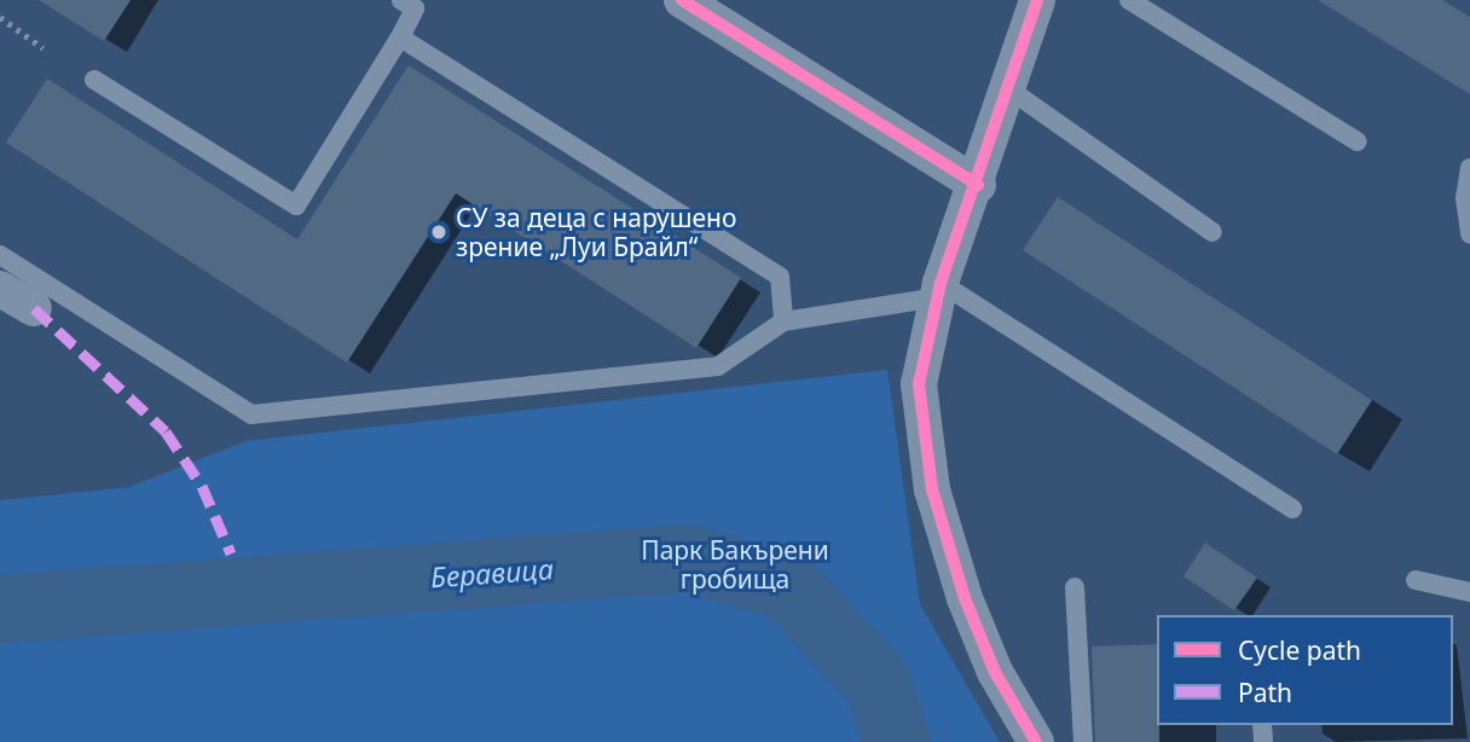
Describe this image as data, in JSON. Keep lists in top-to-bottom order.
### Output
{
  "water": ["Беравица"],
  "parks": ["Парк Бакърени гробища"],
  "places": ["СУ за деца с нарушено зрение „Луи Брайл“"],
  "legend": ["Cycle path", "Path"]
}
